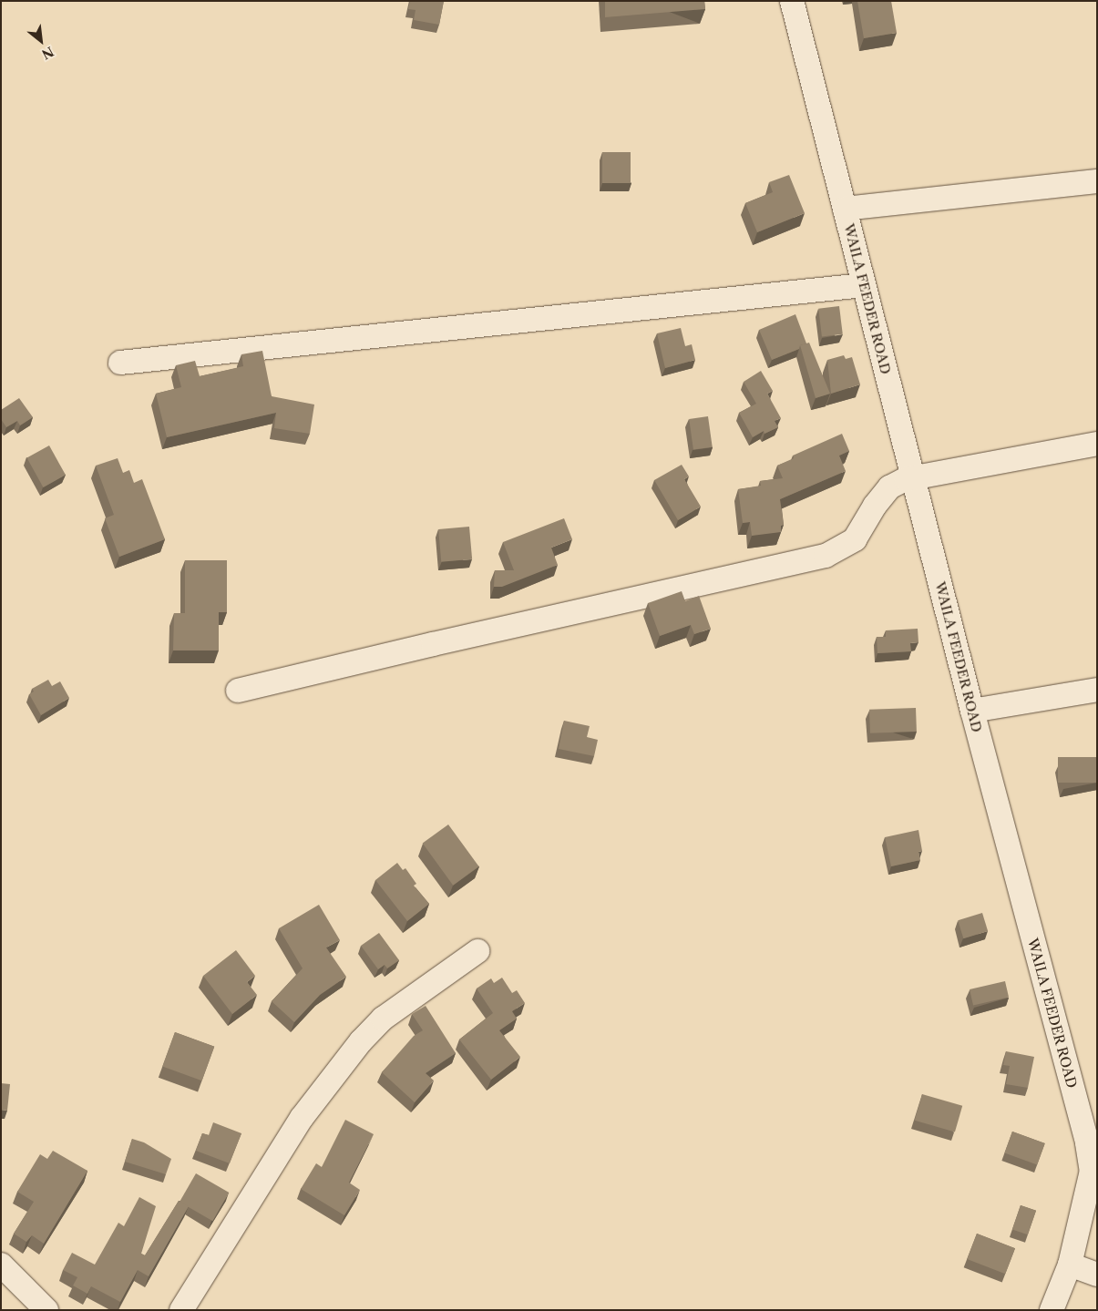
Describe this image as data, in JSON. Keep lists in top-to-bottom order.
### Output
{
  "streets": {
    "street": ["WAILA FEEDER ROAD"]
  },
  "north": "bottom right"
}
